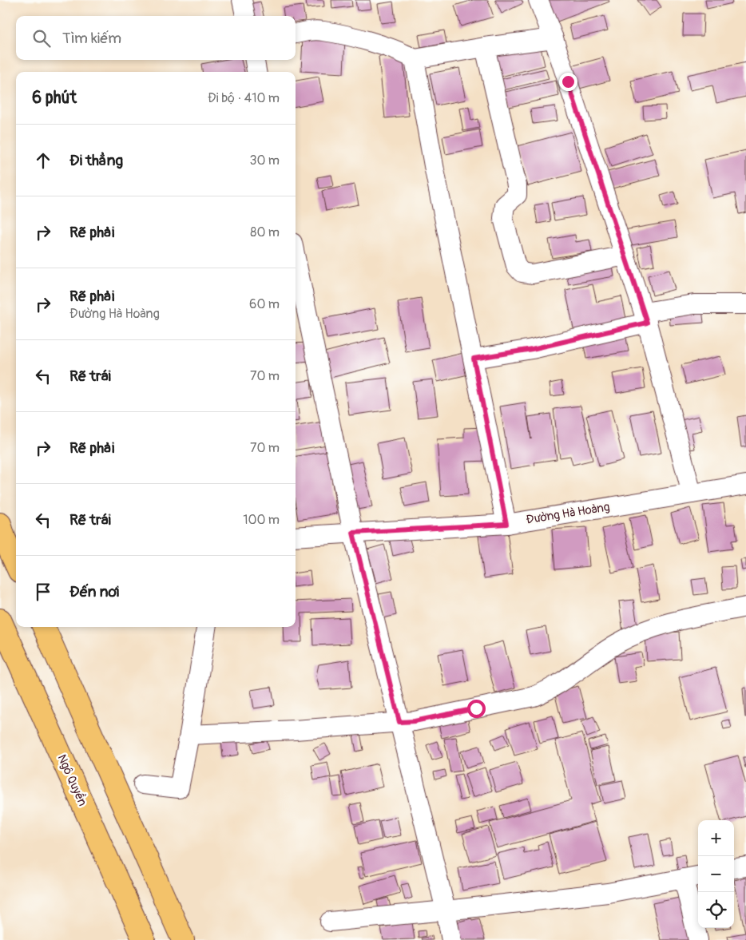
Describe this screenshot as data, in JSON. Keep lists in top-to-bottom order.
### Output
{
  "streets": {
    "main road": ["Ngô Quyền"],
    "street": ["Đường Hà Hoàng"]
  },
  "page": {
    "search": "Tìm kiếm",
    "heading": ["6 phút", "Đi bộ · 410 m"],
    "list": [
      ["Đi thẳng", "30 m"],
      ["Rẽ phải", "80 m"],
      ["Rẽ phải", "Đường Hà Hoàng", "60 m"],
      ["Rẽ trái", "70 m"],
      ["Rẽ phải", "70 m"],
      ["Rẽ trái", "100 m"],
      "Đến nơi"
    ],
    "map_buttons": ["+", "−"]
  }
}
